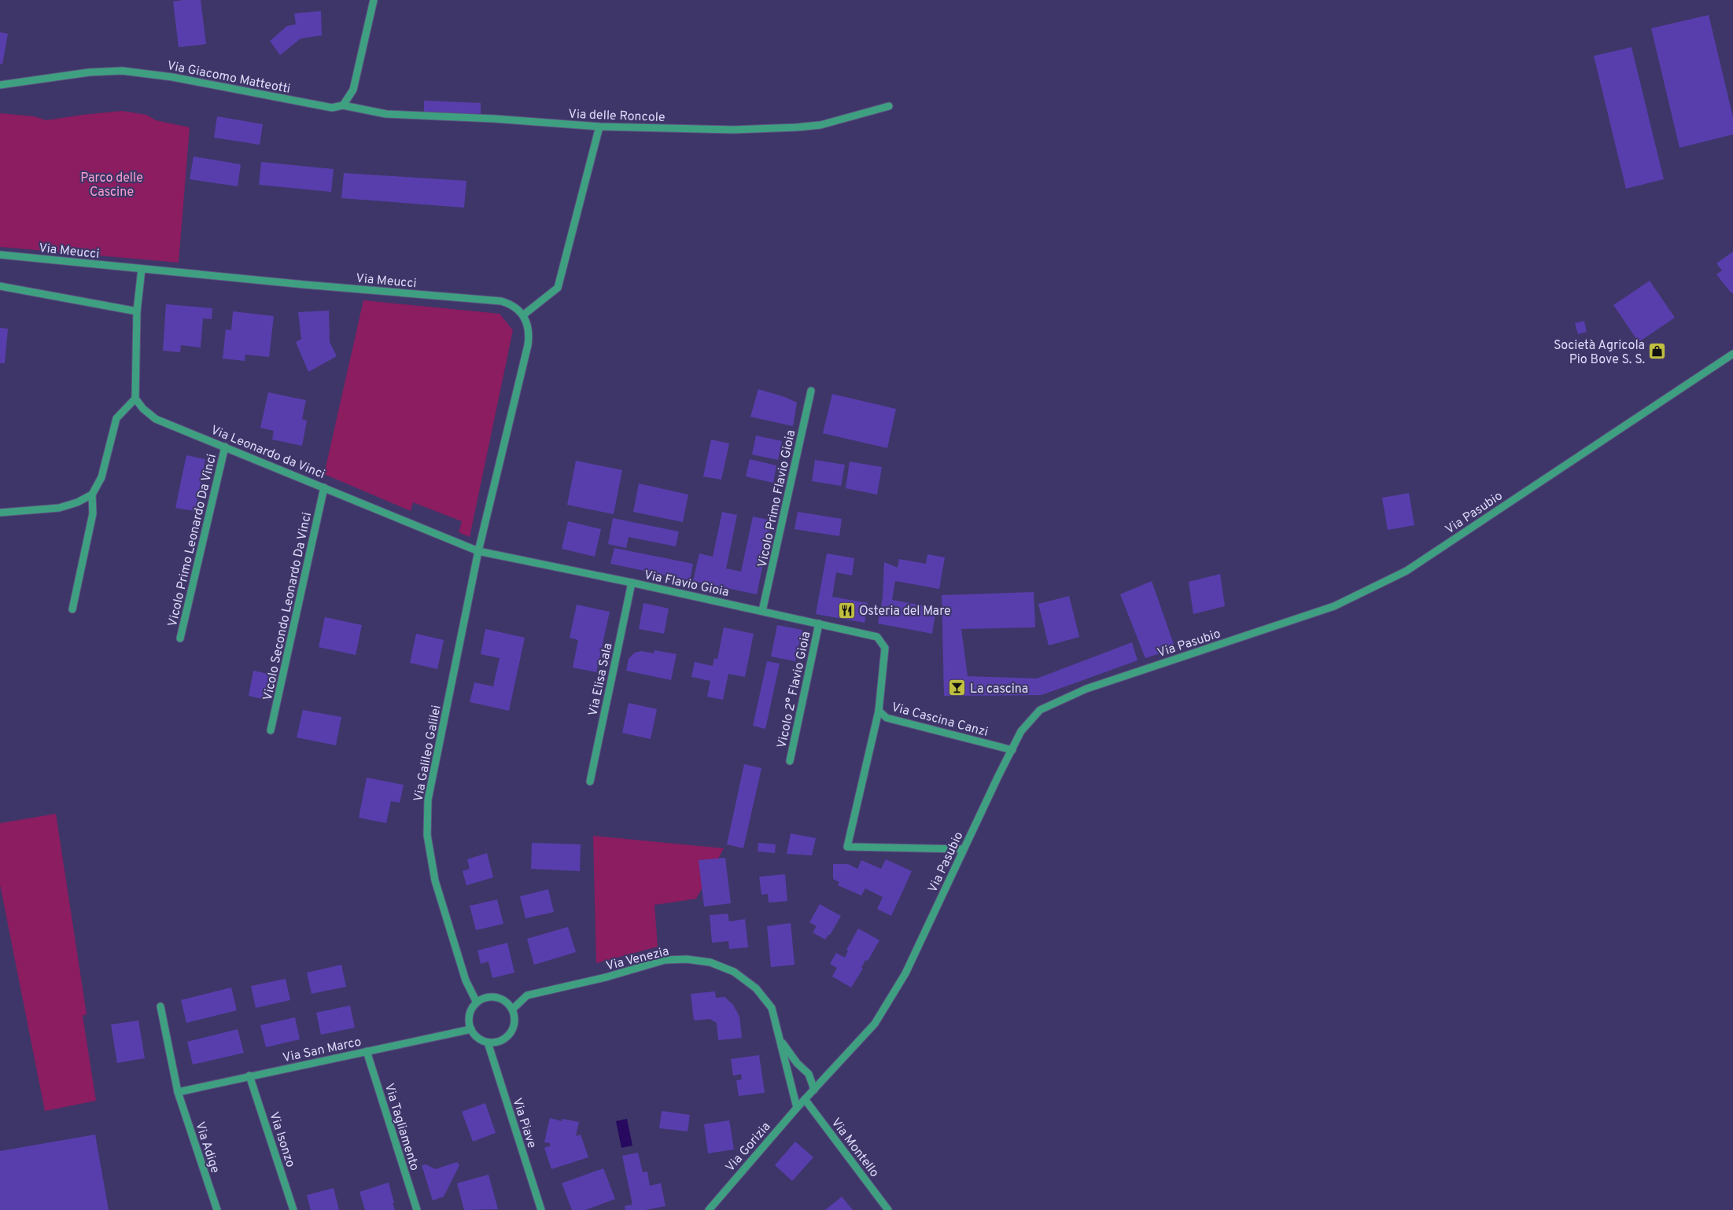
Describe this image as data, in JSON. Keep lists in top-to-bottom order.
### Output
{
  "streets": {
    "street": [
      "Via Giacomo Matteotti",
      "Via delle Roncole",
      "Via Meucci",
      "Via Leonardo da Vinci",
      "Vicolo Primo Flavio Gioia",
      "Via Pasubio",
      "Vicolo Primo Leonardo Da Vinci",
      "Via Flavio Gioia",
      "Vicolo Secondo Leonardo Da Vinci",
      "Via Elisa Sala",
      "Vicolo 2° Flavio Gioia",
      "Via Cascina Canzi",
      "Via Galileo Galilei",
      "Via Venezia",
      "Via San Marco",
      "Via Piave",
      "Via Tagliamento",
      "Via Isonzo",
      "Via Gorizia",
      "Via Adige",
      "Via Montello"
    ]
  },
  "crossings": [
    ["Via Giacomo Matteotti", "Via delle Roncole"],
    ["Via Leonardo da Vinci", "Vicolo Primo Leonardo Da Vinci"],
    ["Via Leonardo da Vinci", "Via Flavio Gioia"],
    ["Via Leonardo da Vinci", "Vicolo Secondo Leonardo Da Vinci"],
    ["Via Leonardo da Vinci", "Via Galileo Galilei"],
    ["Vicolo Primo Flavio Gioia", "Via Flavio Gioia"],
    ["Via Pasubio", "Via Cascina Canzi"],
    ["Via Pasubio", "Via Venezia"],
    ["Via Pasubio", "Via Gorizia"],
    ["Via Pasubio", "Via Montello"],
    ["Via Flavio Gioia", "Via Elisa Sala"],
    ["Via Flavio Gioia", "Vicolo 2° Flavio Gioia"],
    ["Via Flavio Gioia", "Via Cascina Canzi"],
    ["Via Flavio Gioia", "Via Galileo Galilei"],
    ["Via Galileo Galilei", "Via Venezia"],
    ["Via Galileo Galilei", "Via San Marco"],
    ["Via Galileo Galilei", "Via Piave"],
    ["Via Venezia", "Via San Marco"],
    ["Via Venezia", "Via Piave"],
    ["Via Venezia", "Via Gorizia"],
    ["Via San Marco", "Via Piave"],
    ["Via San Marco", "Via Tagliamento"],
    ["Via San Marco", "Via Isonzo"],
    ["Via San Marco", "Via Adige"],
    ["Via Gorizia", "Via Montello"]
  ],
  "parks": ["Parco delle Cascine"],
  "places": {
    "shop": ["Società Agricola Pio Bove S. S."],
    "restaurant": ["Osteria del Mare"],
    "bar": ["La cascina"]
  }
}
